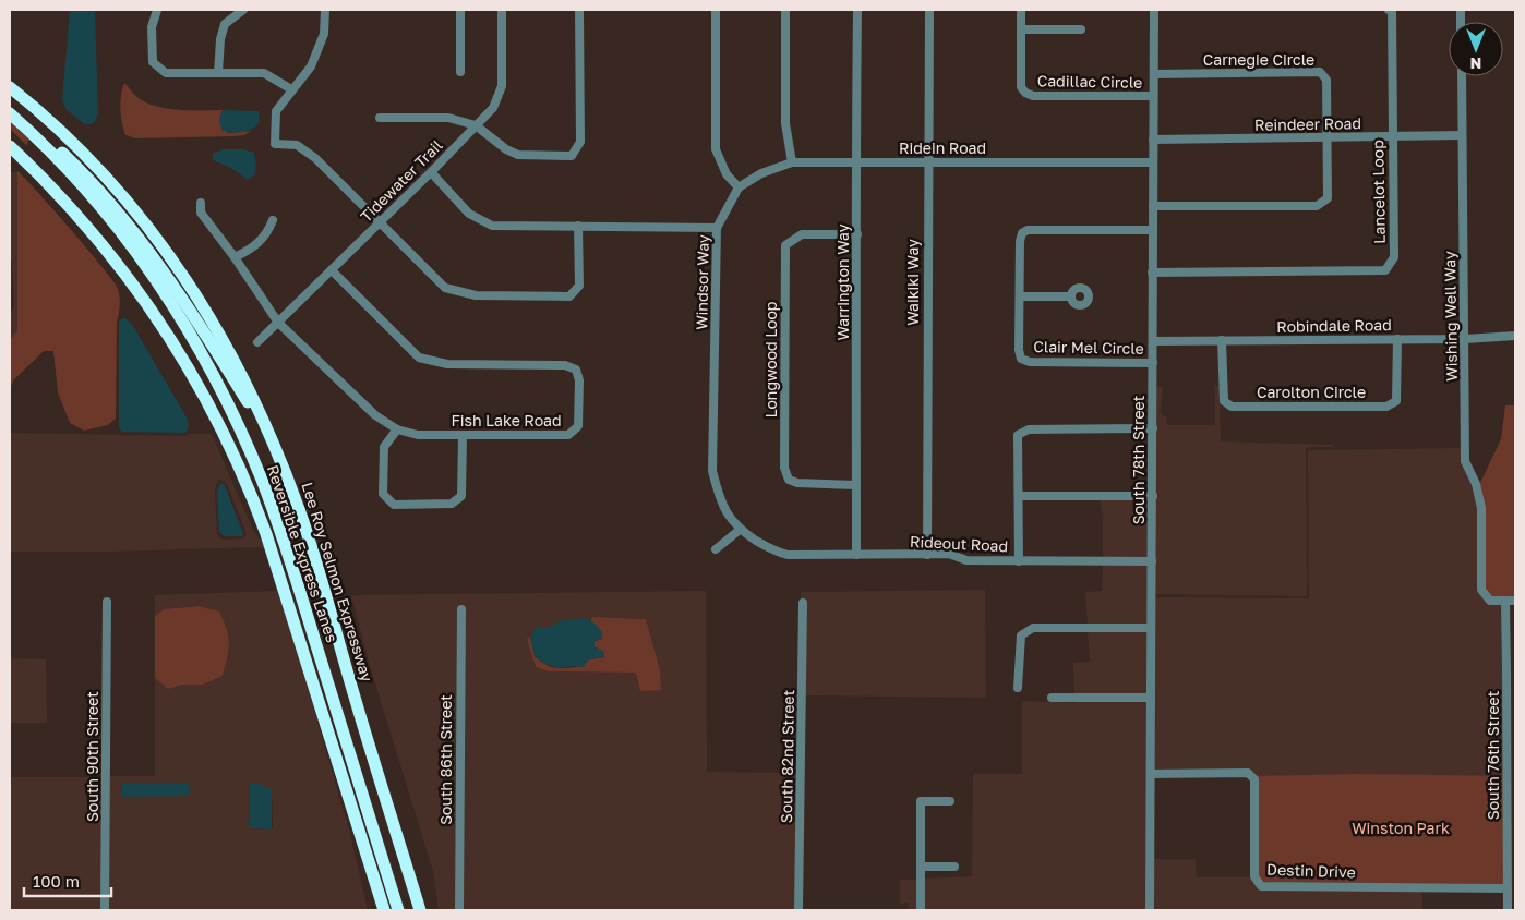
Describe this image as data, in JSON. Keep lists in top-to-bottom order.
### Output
{
  "streets": {
    "highway": ["Reversible Express Lanes", "Lee Roy Selmon Expressway"],
    "street": [
      "Carnegie Circle",
      "Cadillac Circle",
      "Reindeer Road",
      "Ridein Road",
      "Tidewater Trail",
      "Lancelot Loop",
      "Windsor Way",
      "Warrington Way",
      "Waikiki Way",
      "Wishing Well Way",
      "Robindale Road",
      "Clair Mel Circle",
      "Longwood Loop",
      "Carolton Circle",
      "Fish Lake Road",
      "South 78th Street",
      "Rideout Road",
      "South 76th Street",
      "South 90th Street",
      "South 82nd Street",
      "South 86th Street",
      "Destin Drive"
    ]
  },
  "crossings": [
    ["Carnegie Circle", "Reindeer Road"],
    ["Carnegie Circle", "South 78th Street"],
    ["Cadillac Circle", "South 78th Street"],
    ["Reindeer Road", "Lancelot Loop"],
    ["Reindeer Road", "Wishing Well Way"],
    ["Reindeer Road", "South 78th Street"],
    ["Ridein Road", "Windsor Way"],
    ["Ridein Road", "Warrington Way"],
    ["Ridein Road", "Waikiki Way"],
    ["Ridein Road", "South 78th Street"],
    ["Tidewater Trail", "Fish Lake Road"],
    ["Lancelot Loop", "South 78th Street"],
    ["Windsor Way", "Rideout Road"],
    ["Warrington Way", "Longwood Loop"],
    ["Warrington Way", "Rideout Road"],
    ["Waikiki Way", "Rideout Road"],
    ["Wishing Well Way", "Robindale Road"],
    ["Wishing Well Way", "South 76th Street"],
    ["Robindale Road", "Carolton Circle"],
    ["Robindale Road", "South 78th Street"],
    ["Clair Mel Circle", "South 78th Street"],
    ["South 78th Street", "Rideout Road"],
    ["South 78th Street", "Destin Drive"],
    ["South 76th Street", "Destin Drive"]
  ],
  "parks": ["Winston Park"],
  "scale_bar": "100 m",
  "north": "bottom"
}
